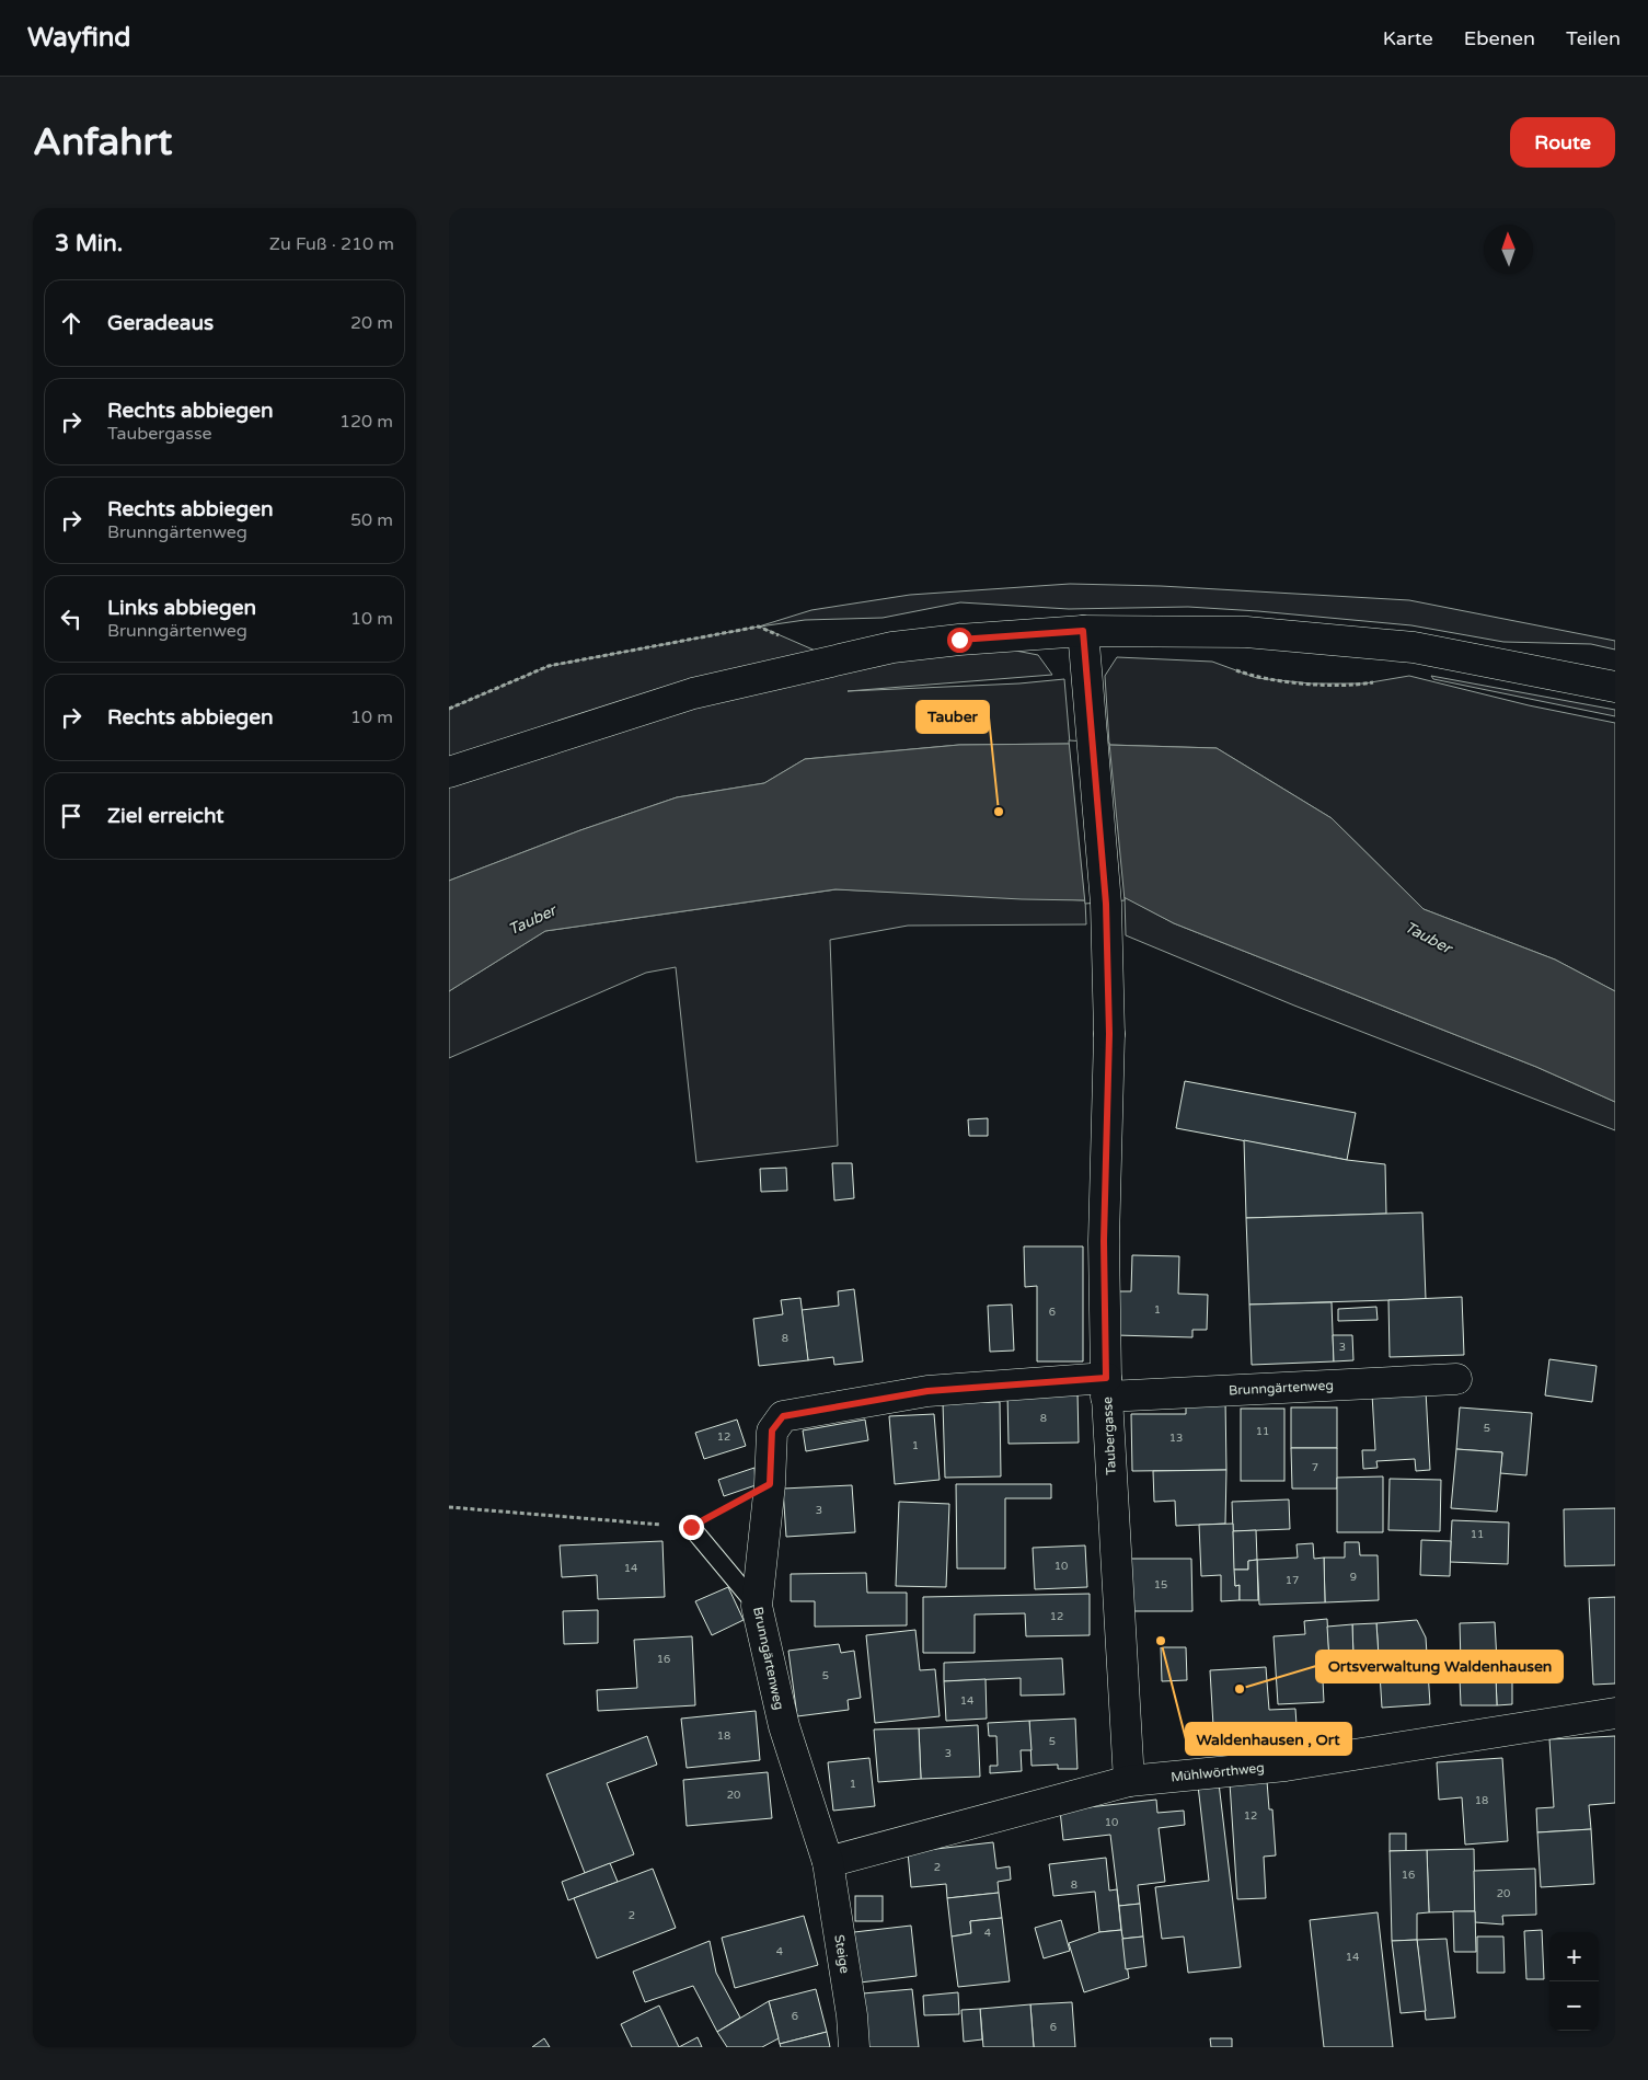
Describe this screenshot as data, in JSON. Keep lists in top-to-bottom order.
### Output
{
  "streets": {
    "street": [
      "Brunngärtenweg",
      "Taubergasse",
      "Mühlwörthweg",
      "Steige"
    ]
  },
  "crossings": [
    ["Brunngärtenweg", "Taubergasse"],
    ["Brunngärtenweg", "Mühlwörthweg"],
    ["Brunngärtenweg", "Steige"],
    ["Taubergasse", "Mühlwörthweg"],
    ["Mühlwörthweg", "Steige"]
  ],
  "water": ["Tauber"],
  "places": ["Tauber", "Waldenhausen , Ort", "Ortsverwaltung Waldenhausen"],
  "house_numbers": [
    "1",
    "6",
    "8",
    "3",
    "8",
    "5",
    "11",
    "12",
    "13",
    "1",
    "7",
    "3",
    "11",
    "10",
    "14",
    "9",
    "17",
    "15",
    "12",
    "16",
    "5",
    "14",
    "18",
    "5",
    "3",
    "1",
    "20",
    "18",
    "12",
    "10",
    "2",
    "16",
    "8",
    "20",
    "2",
    "4",
    "4",
    "14",
    "6",
    "6"
  ],
  "north": "top",
  "page": {
    "header": "Wayfind",
    "nav": ["Karte", "Ebenen", "Teilen"],
    "buttons": "Route",
    "title": "Anfahrt",
    "heading": ["3 Min.", "Zu Fuß · 210 m"],
    "list": [
      ["Geradeaus", "20 m"],
      ["Rechts abbiegen", "Taubergasse", "120 m"],
      ["Rechts abbiegen", "Brunngärtenweg", "50 m"],
      ["Links abbiegen", "Brunngärtenweg", "10 m"],
      ["Rechts abbiegen", "10 m"],
      "Ziel erreicht"
    ],
    "map_buttons": ["+", "−"]
  }
}
